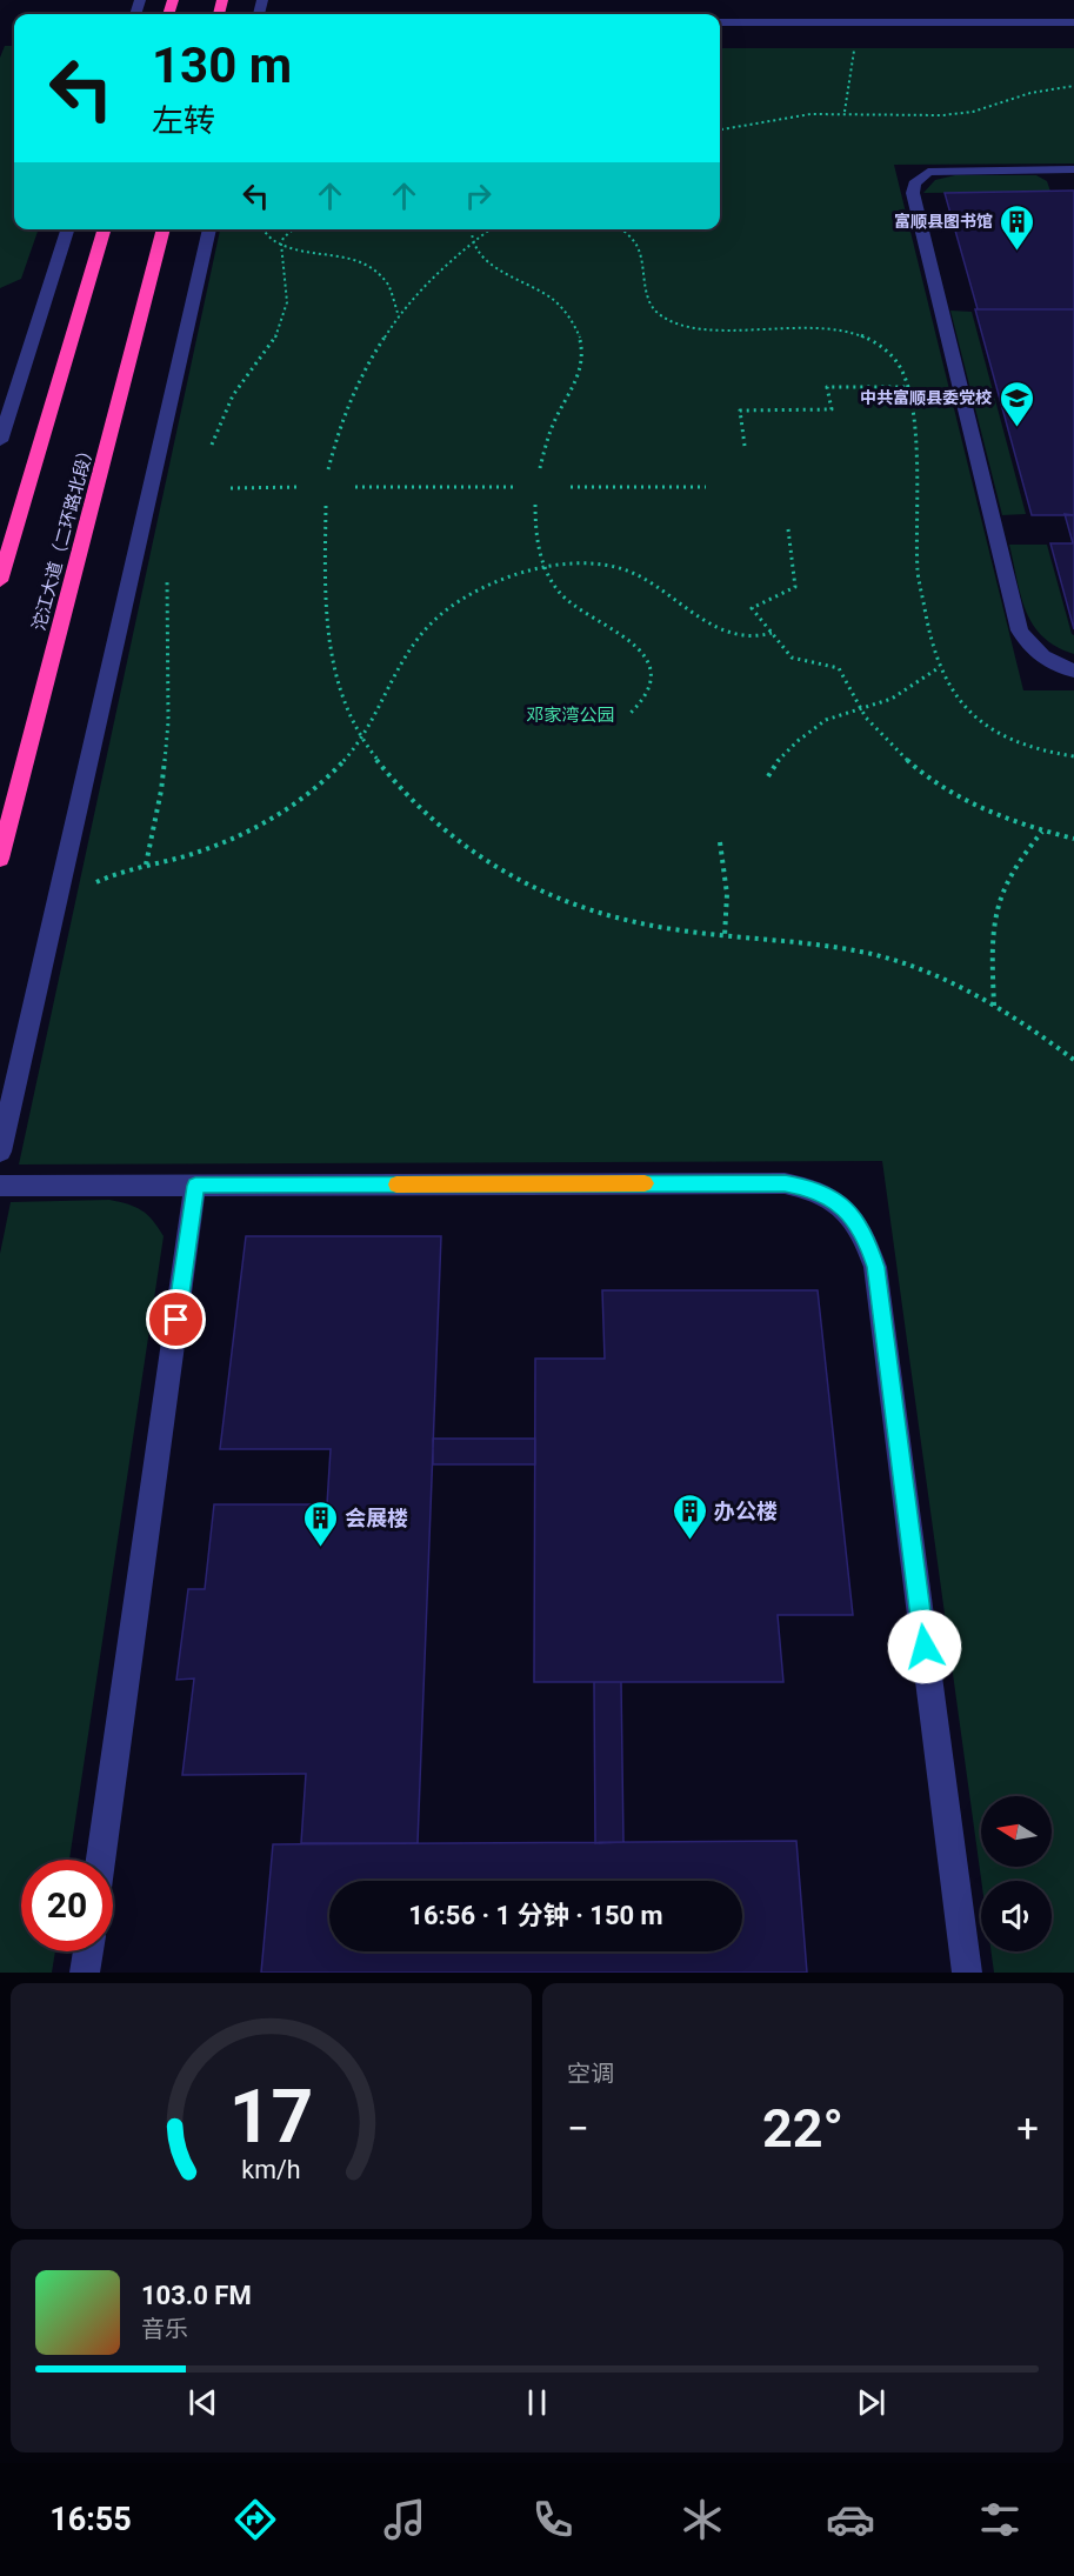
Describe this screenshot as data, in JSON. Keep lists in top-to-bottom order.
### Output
{
  "streets": {
    "highway": ["沱江大道（二环路北段）"]
  },
  "parks": ["邓家湾公园"],
  "places": {
    "building": ["富顺县图书馆", "办公楼", "会展楼"],
    "school or university": ["中共富顺县委党校"]
  },
  "north": "left",
  "page": {
    "turn": ["130 m", "左转"],
    "limit": "20",
    "trip": "16:56 · 1 分钟 · 150 m",
    "tile": "空调",
    "heat": ["−", "22°", "+"],
    "song": ["103.0 FM", "音乐"],
    "tabs": "16:55",
    "gauge": ["17", "km/h"]
  }
}
